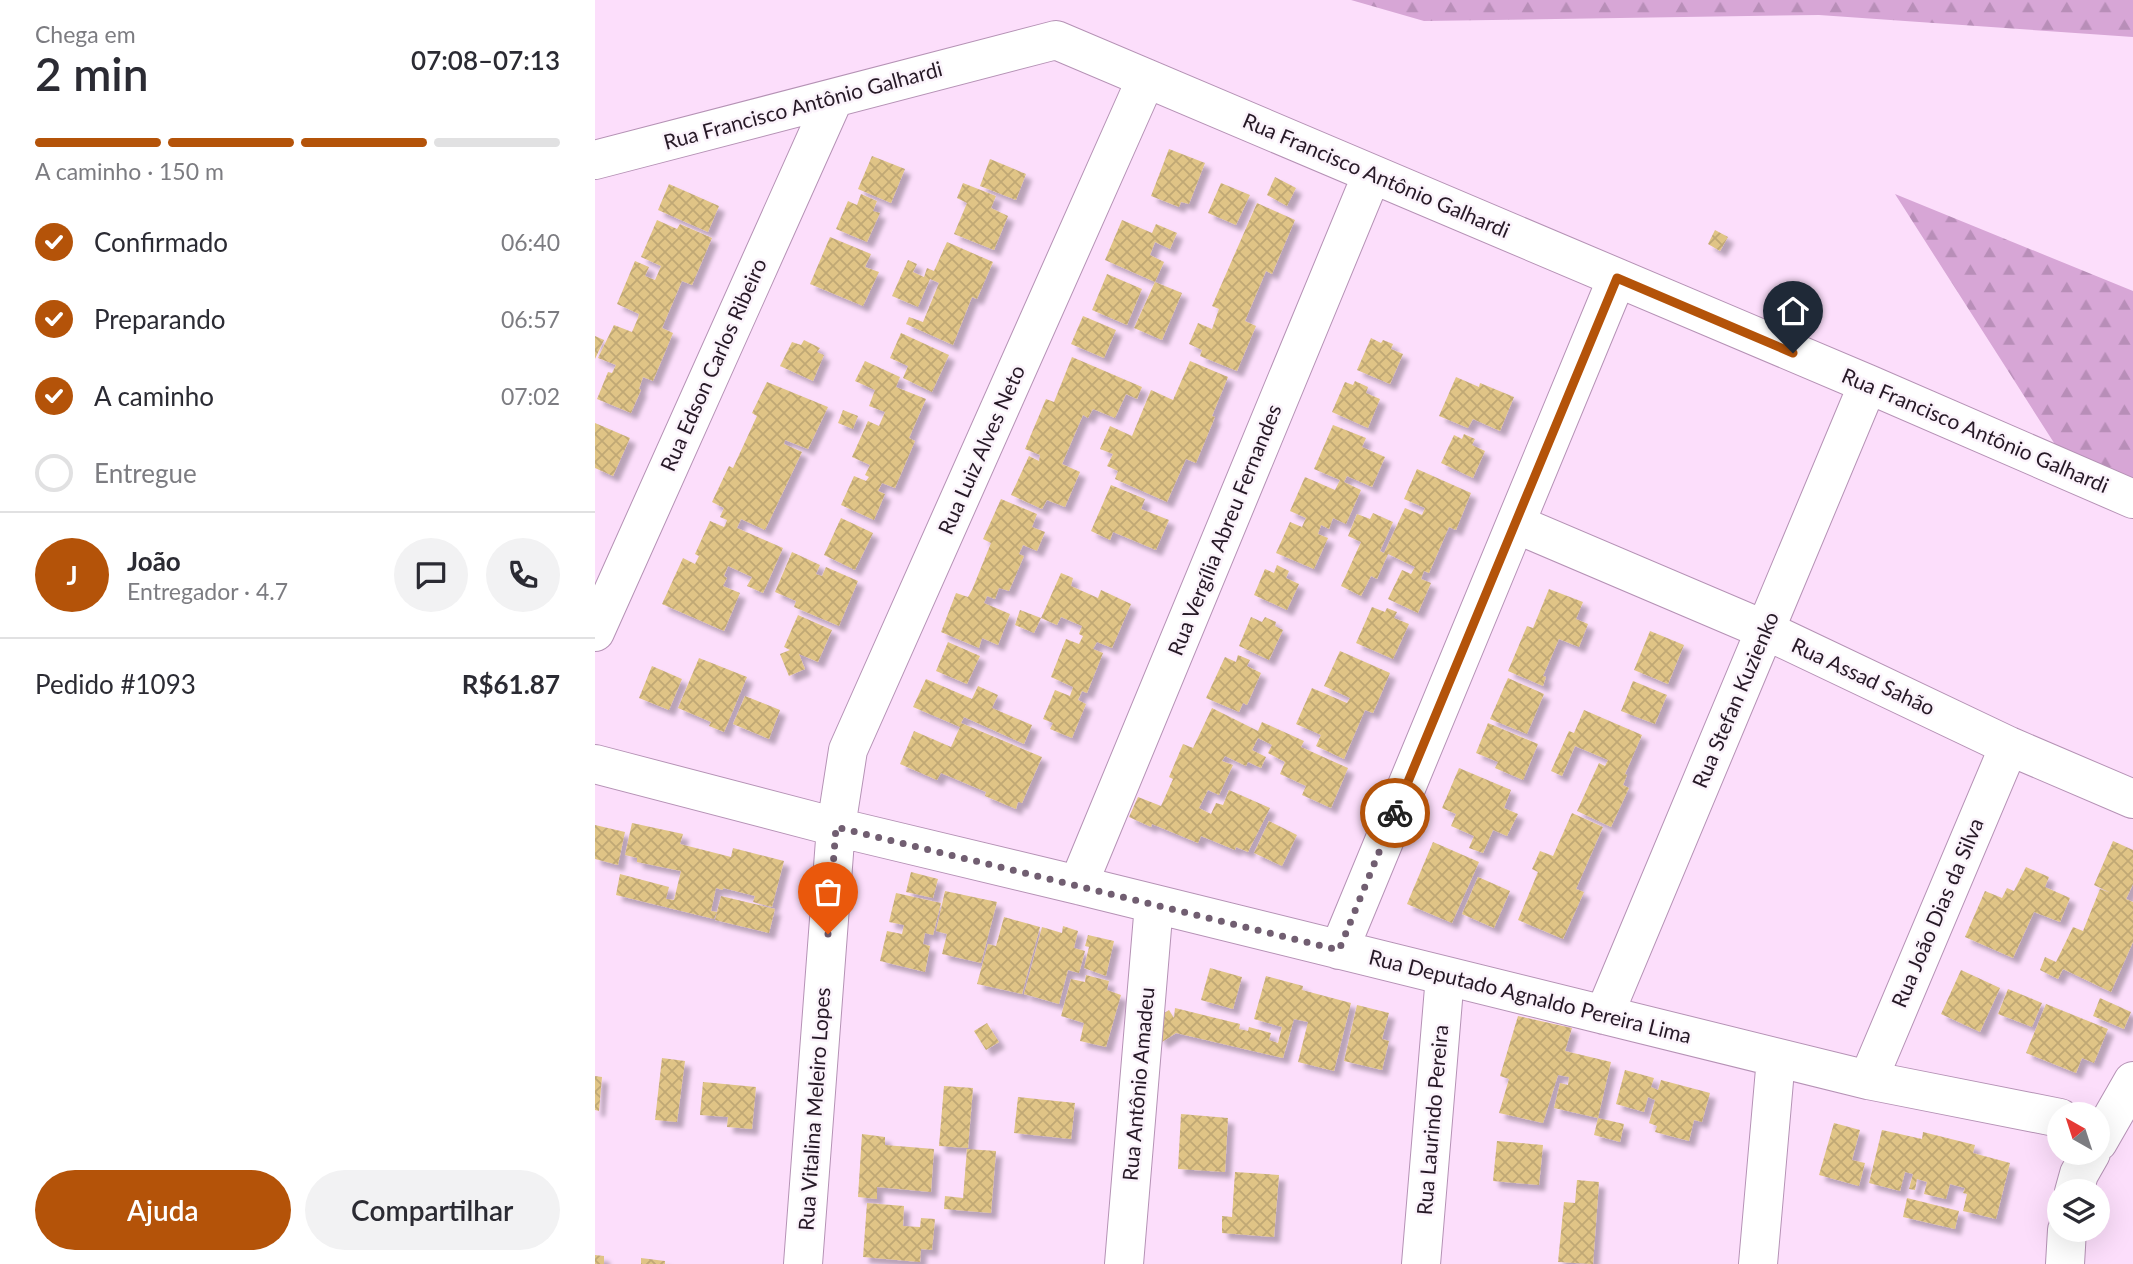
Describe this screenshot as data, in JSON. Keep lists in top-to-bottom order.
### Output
{
  "streets": {
    "street": [
      "Rua Francisco Antônio Galhardi",
      "Rua Edson Carlos Ribeiro",
      "Rua Luiz Alves Neto",
      "Rua Vergília Abreu Fernandes",
      "Rua Assad Sahão",
      "Rua Stefan Kuzienko",
      "Rua João Dias da Silva",
      "Rua Deputado Agnaldo Pereira Lima",
      "Rua Antônio Amadeu",
      "Rua Vitalina Meleiro Lopes",
      "Rua Laurindo Pereira"
    ]
  },
  "crossings": [
    ["Rua Francisco Antônio Galhardi", "Rua Edson Carlos Ribeiro"],
    ["Rua Francisco Antônio Galhardi", "Rua Luiz Alves Neto"],
    ["Rua Francisco Antônio Galhardi", "Rua Vergília Abreu Fernandes"],
    ["Rua Francisco Antônio Galhardi", "Rua Stefan Kuzienko"],
    ["Rua Luiz Alves Neto", "Rua Deputado Agnaldo Pereira Lima"],
    ["Rua Luiz Alves Neto", "Rua Vitalina Meleiro Lopes"],
    ["Rua Vergília Abreu Fernandes", "Rua Deputado Agnaldo Pereira Lima"],
    ["Rua Assad Sahão", "Rua Stefan Kuzienko"],
    ["Rua Assad Sahão", "Rua João Dias da Silva"],
    ["Rua Stefan Kuzienko", "Rua Deputado Agnaldo Pereira Lima"],
    ["Rua João Dias da Silva", "Rua Deputado Agnaldo Pereira Lima"],
    ["Rua Deputado Agnaldo Pereira Lima", "Rua Antônio Amadeu"],
    ["Rua Deputado Agnaldo Pereira Lima", "Rua Vitalina Meleiro Lopes"],
    ["Rua Deputado Agnaldo Pereira Lima", "Rua Laurindo Pereira"]
  ],
  "north": "top left",
  "page": {
    "heading": ["2 min", "Chega em", "07:08–07:13"],
    "panel": [
      "João",
      "Entregador · 4.7",
      "Pedido #1093",
      "R$61.87"
    ],
    "bar": "A caminho · 150 m",
    "list": [
      ["Confirmado", "06:40"],
      ["Preparando", "06:57"],
      ["A caminho", "07:02"],
      "Entregue"
    ],
    "round": "J",
    "buttons": ["Ajuda", "Compartilhar"]
  }
}
